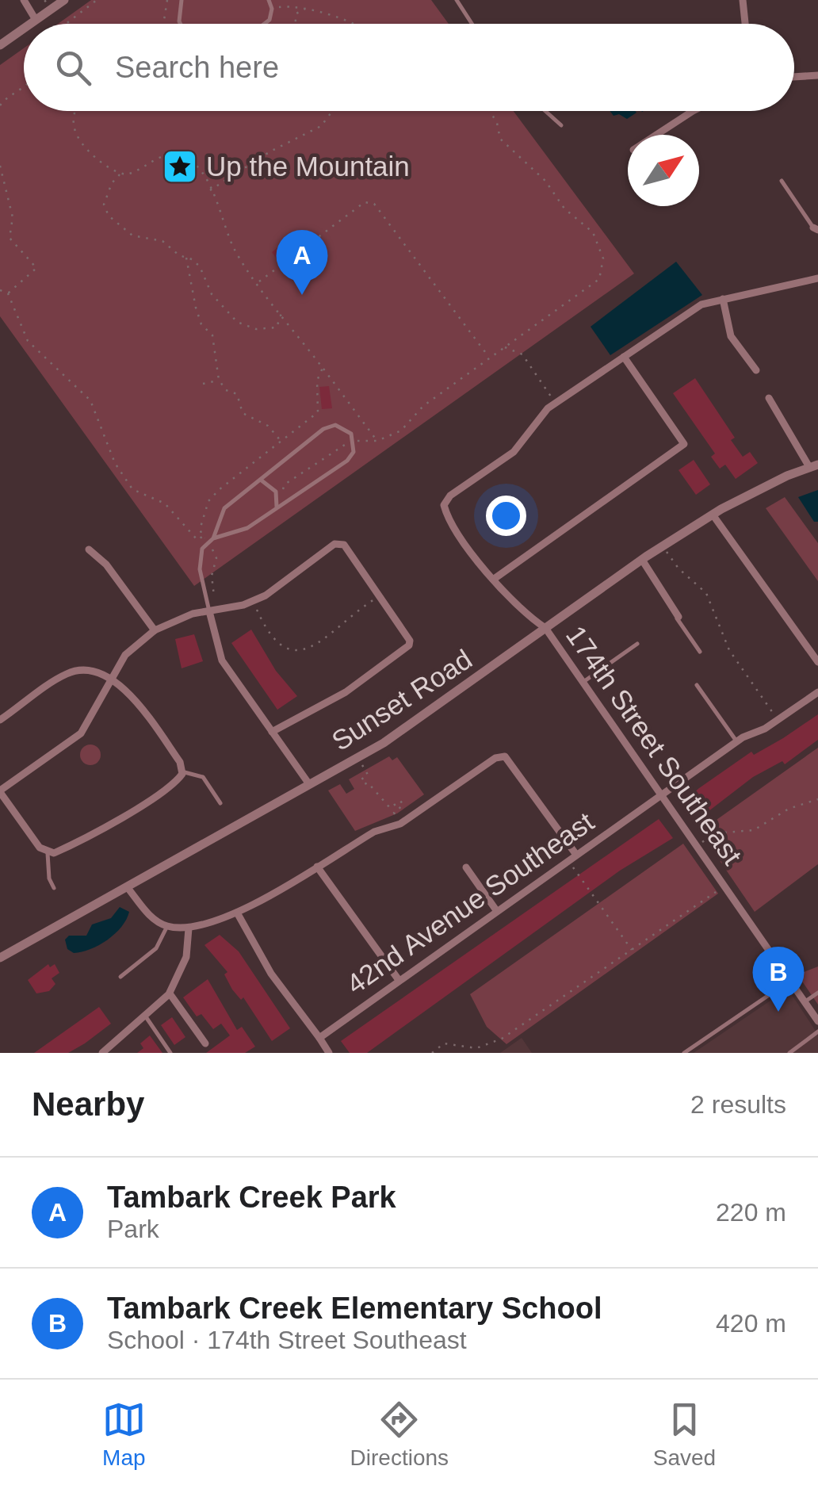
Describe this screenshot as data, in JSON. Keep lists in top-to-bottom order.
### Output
{
  "streets": {
    "street": ["Sunset Road", "174th Street Southeast", "42nd Avenue Southeast"]
  },
  "crossings": [
    ["Sunset Road", "174th Street Southeast"],
    ["174th Street Southeast", "42nd Avenue Southeast"]
  ],
  "places": {
    "place": ["Up the Mountain"]
  },
  "north": "top right",
  "page": {
    "search": "Search here",
    "pins": ["A", "B"],
    "heading": ["Nearby", "2 results"],
    "list": [
      {
        "mark": "A",
        "name": "Tambark Creek Park",
        "note": "Park",
        "value": "220 m"
      },
      {
        "mark": "B",
        "name": "Tambark Creek Elementary School",
        "note": "School · 174th Street Southeast",
        "value": "420 m"
      }
    ],
    "nav": ["Map", "Directions", "Saved"]
  }
}
